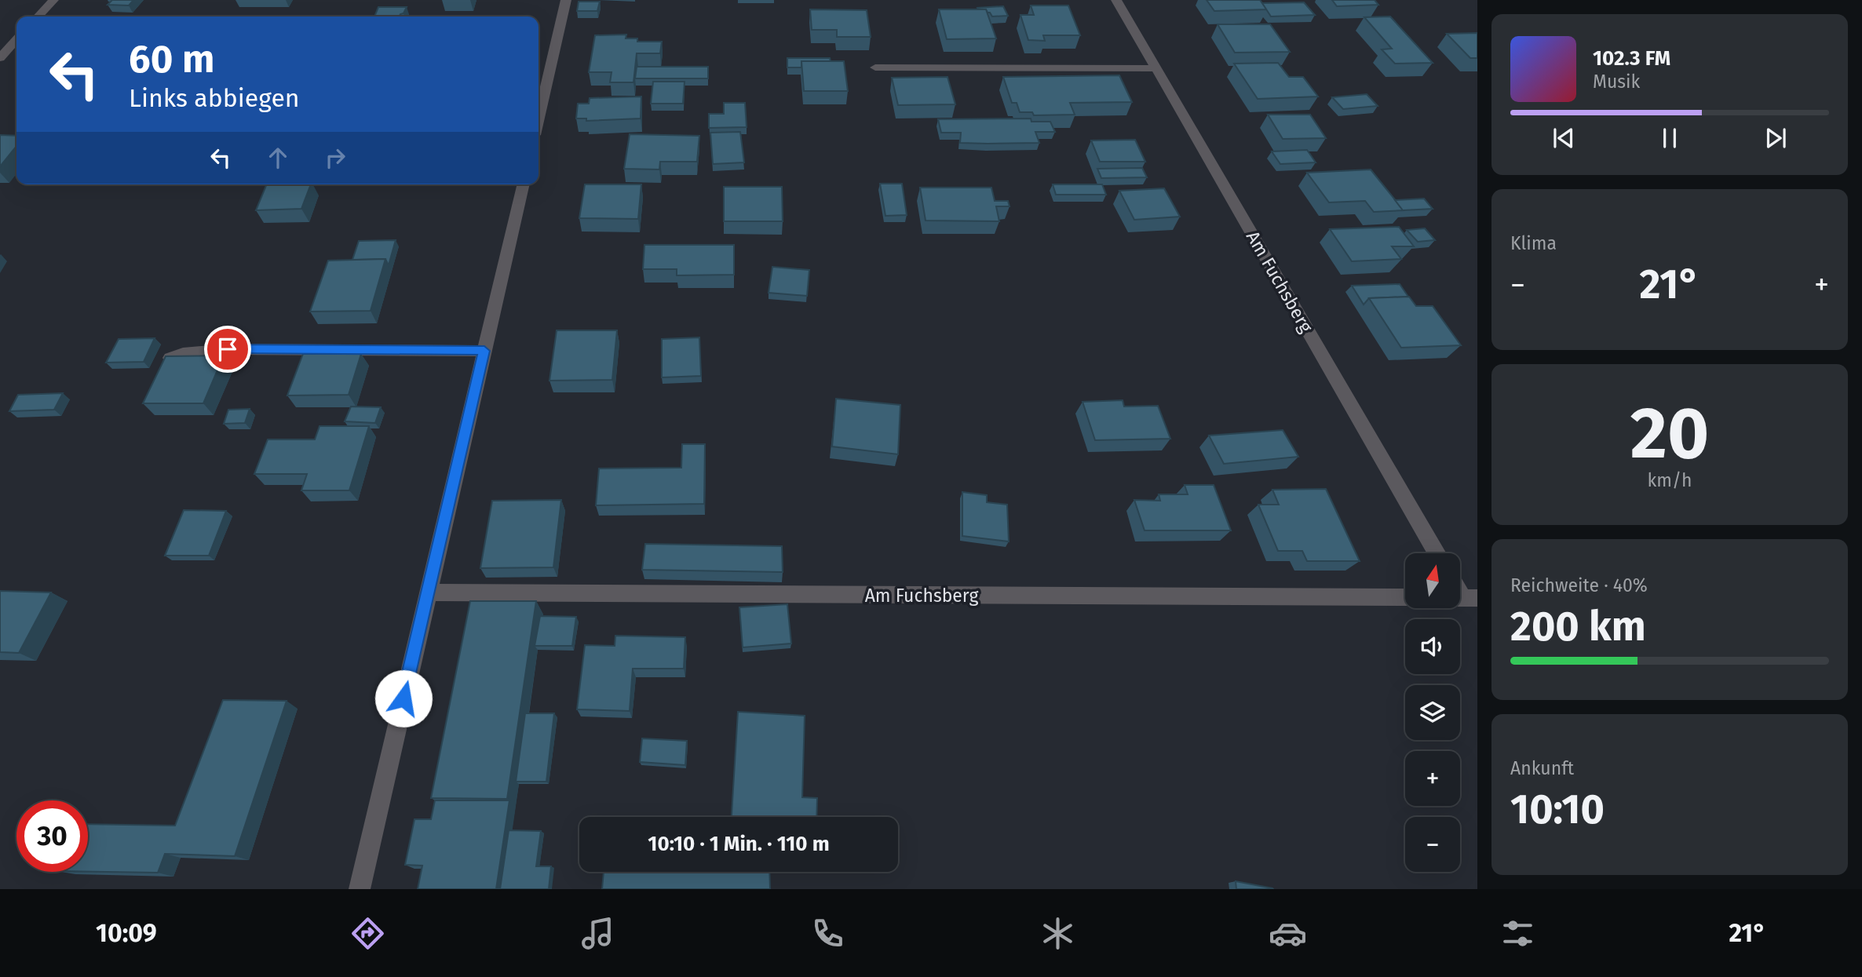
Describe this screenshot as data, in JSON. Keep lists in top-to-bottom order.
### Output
{
  "streets": {
    "street": ["Am Fuchsberg"]
  },
  "north": "top",
  "page": {
    "turn": ["60 m", "Links abbiegen"],
    "song": ["102.3 FM", "Musik"],
    "tile": [
      "Klima",
      ["20", "km/h"],
      ["Reichweite · 40%", "200 km"],
      ["Ankunft", "10:10"]
    ],
    "heat": ["−", "21°", "+"],
    "map_buttons": ["+", "−"],
    "limit": "30",
    "trip": "10:10 · 1 Min. · 110 m",
    "tabs": ["10:09", "21°"]
  }
}
